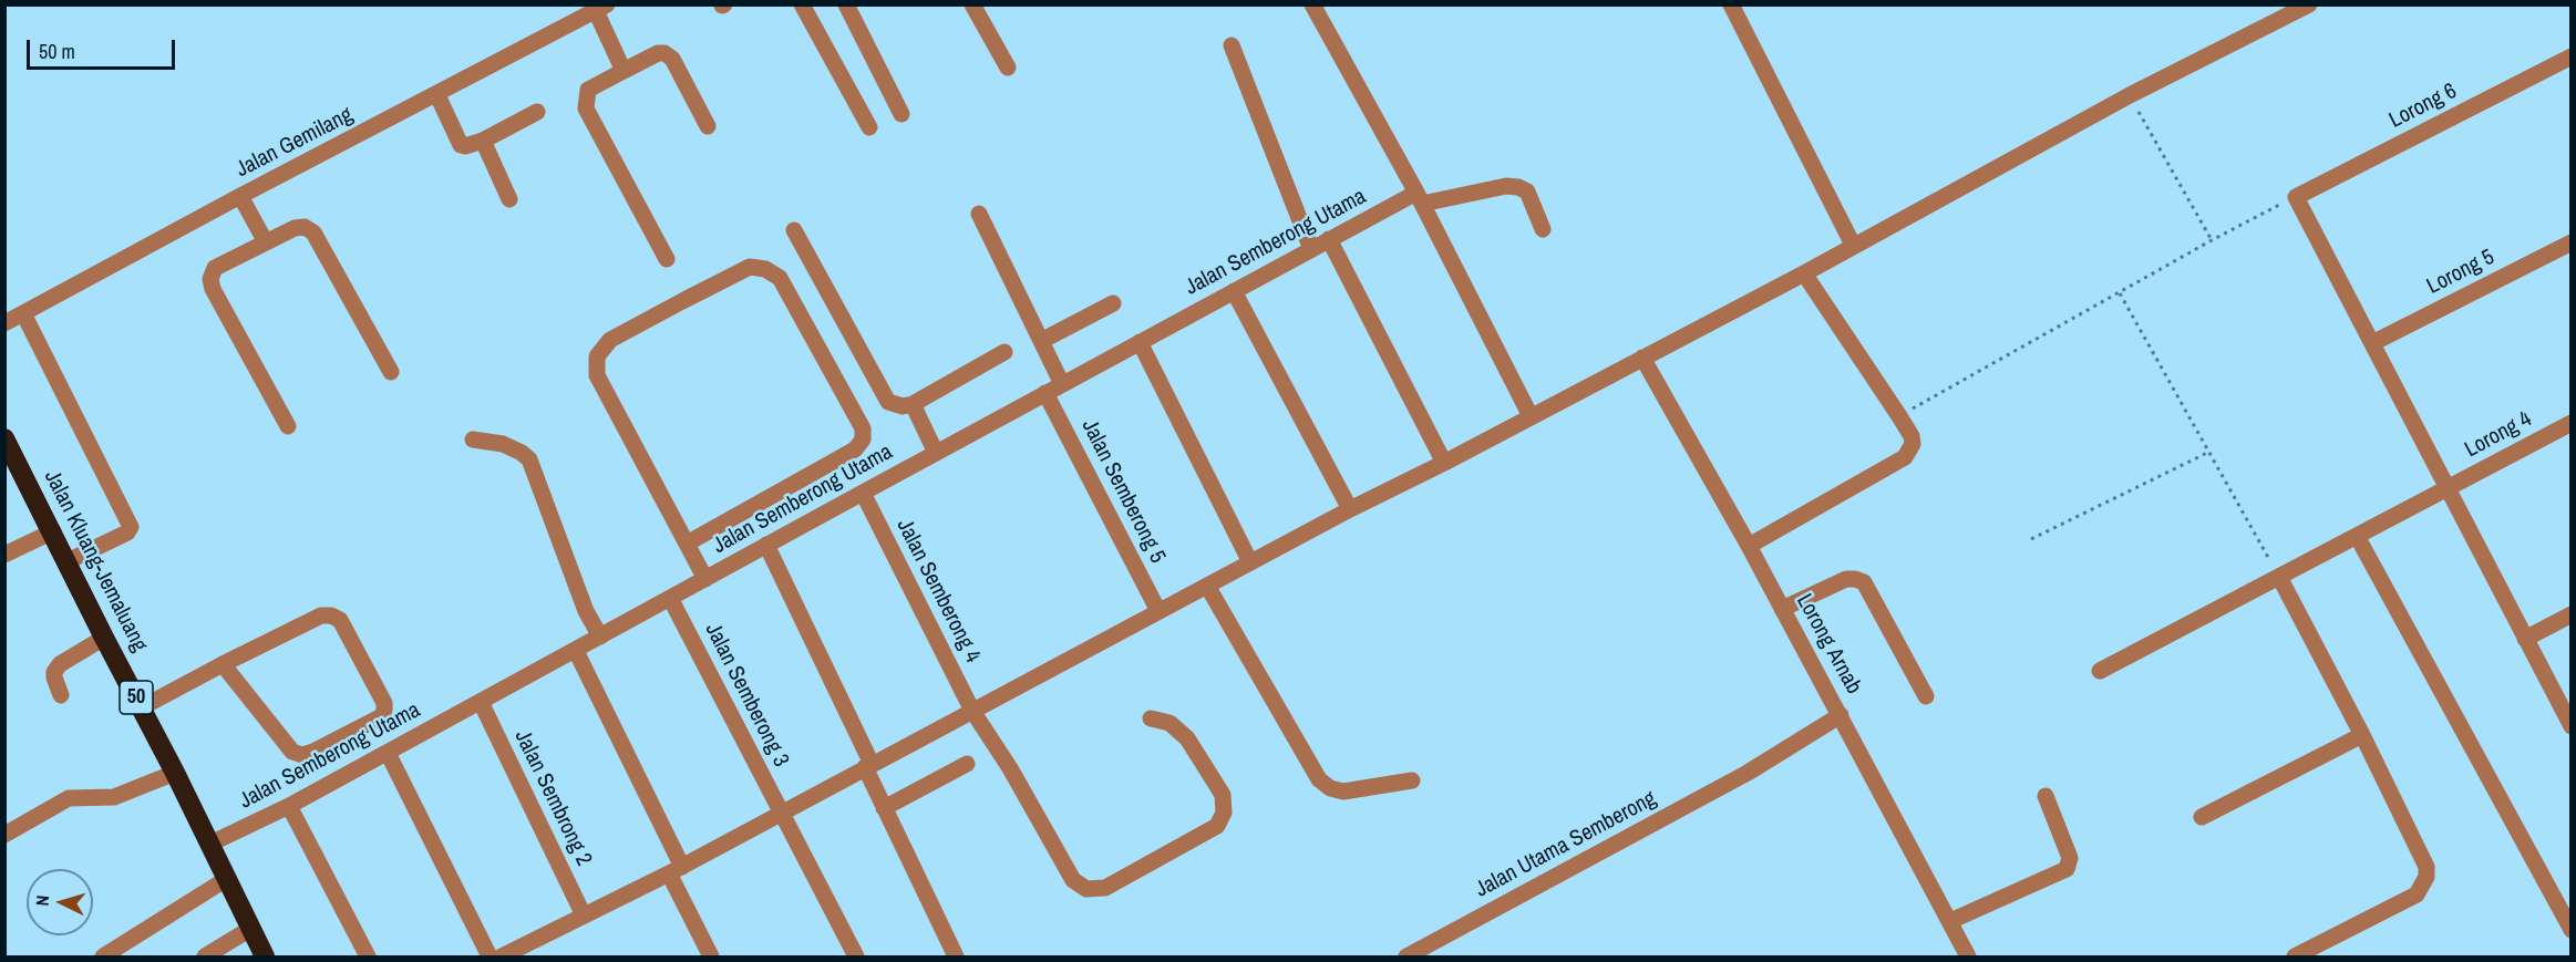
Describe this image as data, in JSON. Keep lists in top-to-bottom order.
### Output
{
  "streets": {
    "highway": ["Jalan Kluang-Jemaluang", "50"],
    "street": [
      "Lorong 6",
      "Jalan Gemilang",
      "Jalan Semberong Utama",
      "Lorong 5",
      "Lorong 4",
      "Jalan Semberong 5",
      "Jalan Semberong 4",
      "Lorong Arnab",
      "Jalan Semberong 3",
      "Jalan Sembrong 2",
      "Jalan Utama Semberong"
    ]
  },
  "crossings": [
    ["Jalan Semberong Utama", "Jalan Semberong 5"],
    ["Jalan Semberong Utama", "Jalan Kluang-Jemaluang"],
    ["Jalan Semberong Utama", "Jalan Semberong 4"],
    ["Jalan Semberong Utama", "Jalan Semberong 3"],
    ["Jalan Semberong Utama", "Jalan Sembrong 2"],
    ["Lorong Arnab", "Jalan Utama Semberong"]
  ],
  "scale_bar": "50 m",
  "north": "left"
}
